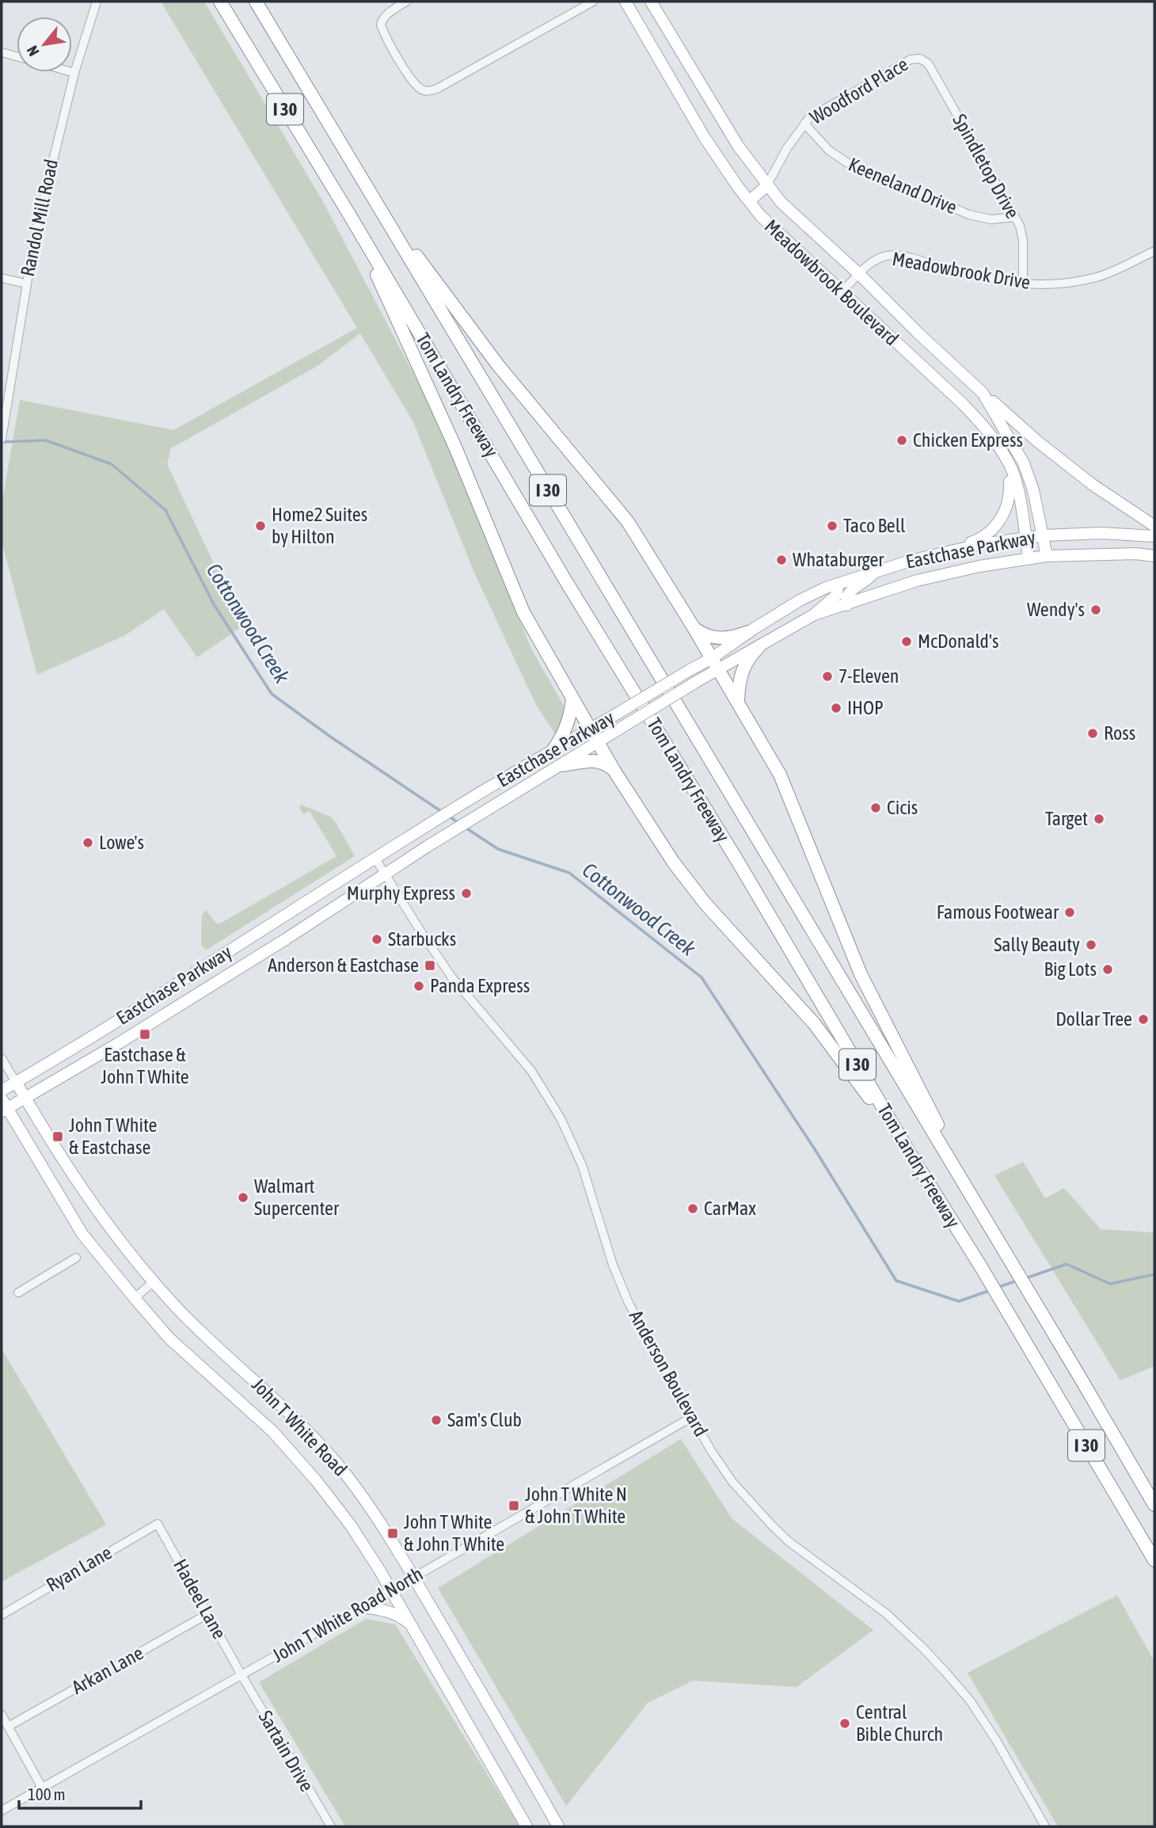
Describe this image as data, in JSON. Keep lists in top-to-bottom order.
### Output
{
  "streets": {
    "highway": ["I 30", "Tom Landry Freeway"],
    "main road": ["Meadowbrook Boulevard", "Eastchase Parkway", "John T White Road"],
    "street": [
      "Woodford Place",
      "Spindletop Drive",
      "Keeneland Drive",
      "Randol Mill Road",
      "Meadowbrook Drive",
      "Anderson Boulevard",
      "Ryan Lane",
      "Hadeel Lane",
      "John T White Road North",
      "Arkan Lane",
      "Sartain Drive"
    ]
  },
  "crossings": [
    ["Woodford Place", "Spindletop Drive"],
    ["Woodford Place", "Keeneland Drive"],
    ["Woodford Place", "Meadowbrook Boulevard"],
    ["Spindletop Drive", "Keeneland Drive"],
    ["Spindletop Drive", "Meadowbrook Drive"],
    ["Meadowbrook Drive", "Meadowbrook Boulevard"],
    ["Meadowbrook Boulevard", "Eastchase Parkway"],
    ["Eastchase Parkway", "Anderson Boulevard"],
    ["Eastchase Parkway", "John T White Road"],
    ["Anderson Boulevard", "John T White Road North"],
    ["John T White Road", "John T White Road North"],
    ["Ryan Lane", "Hadeel Lane"],
    ["Hadeel Lane", "John T White Road North"],
    ["Hadeel Lane", "Arkan Lane"],
    ["Hadeel Lane", "Sartain Drive"],
    ["John T White Road North", "Sartain Drive"]
  ],
  "water": ["Cottonwood Creek"],
  "places": {
    "other": [
      "Chicken Express",
      "Home2 Suites by Hilton",
      "Taco Bell",
      "Whataburger",
      "Wendy's",
      "McDonald's",
      "7-Eleven",
      "IHOP",
      "Ross",
      "Cicis",
      "Target",
      "Lowe's",
      "Murphy Express",
      "Famous Footwear",
      "Starbucks",
      "Sally Beauty",
      "Big Lots",
      "Panda Express",
      "Dollar Tree",
      "Walmart Supercenter",
      "CarMax",
      "Sam's Club",
      "Central Bible Church"
    ],
    "transit": [
      "Anderson & Eastchase",
      "Eastchase & John T White",
      "John T White & Eastchase",
      "John T White N & John T White",
      "John T White & John T White"
    ]
  },
  "scale_bar": "100 m",
  "north": "bottom left"
}
